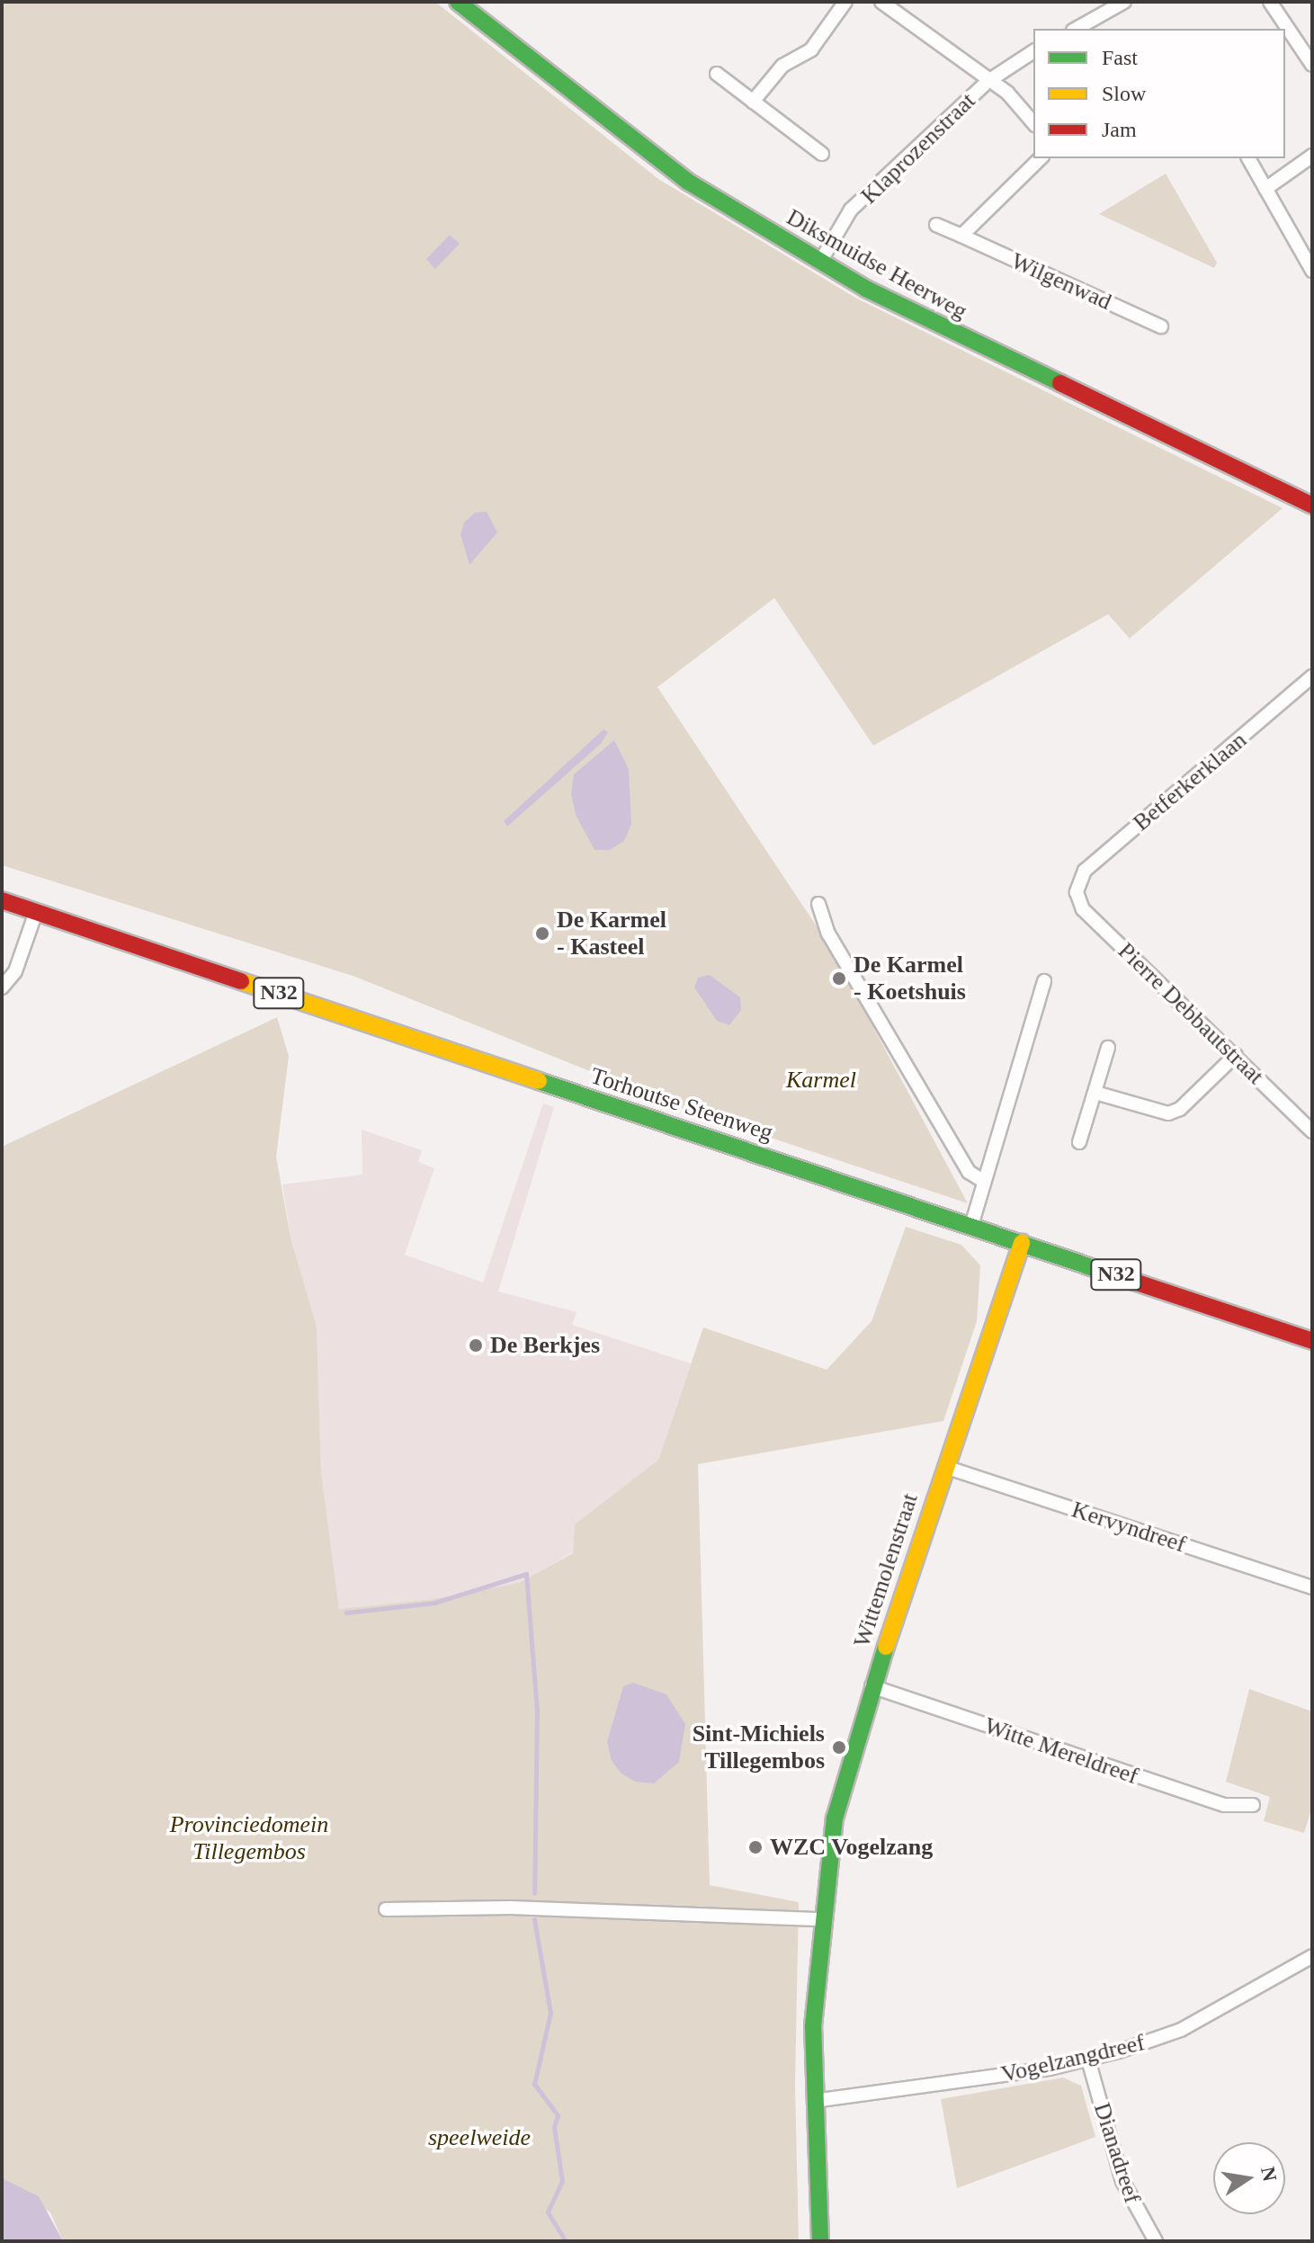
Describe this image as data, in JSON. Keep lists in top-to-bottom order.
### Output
{
  "streets": {
    "street": [
      "Klaprozenstraat",
      "Diksmuidse Heerweg",
      "Wilgenwad",
      "Betferkerklaan",
      "N32",
      "Pierre Debbautstraat",
      "Torhoutse Steenweg",
      "Kervyndreef",
      "Wittemolenstraat",
      "Witte Mereldreef",
      "Vogelzangdreef",
      "Dianadreef"
    ]
  },
  "crossings": [
    ["Klaprozenstraat", "Diksmuidse Heerweg"],
    ["Betferkerklaan", "Pierre Debbautstraat"],
    ["Torhoutse Steenweg", "Wittemolenstraat"],
    ["Kervyndreef", "Wittemolenstraat"],
    ["Wittemolenstraat", "Witte Mereldreef"],
    ["Wittemolenstraat", "Vogelzangdreef"],
    ["Vogelzangdreef", "Dianadreef"]
  ],
  "parks": ["Karmel", "Provinciedomein Tillegembos", "speelweide"],
  "places": [
    "De Karmel - Kasteel",
    "De Karmel - Koetshuis",
    "De Berkjes",
    "Sint-Michiels Tillegembos",
    "WZC Vogelzang"
  ],
  "legend": ["Fast", "Slow", "Jam"],
  "north": "right"
}
